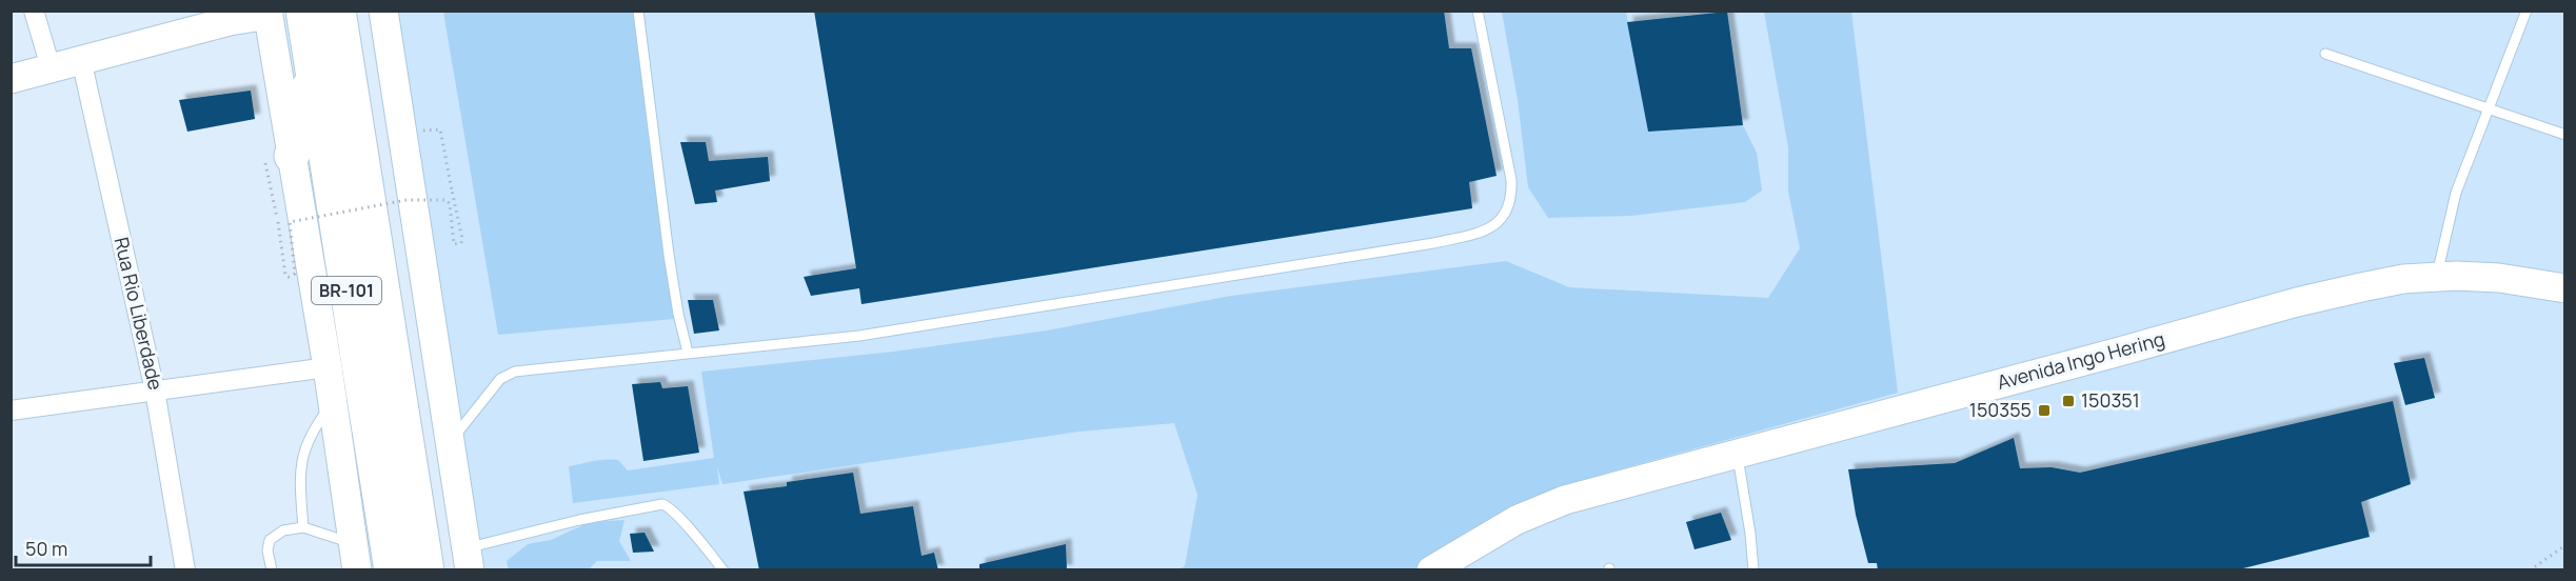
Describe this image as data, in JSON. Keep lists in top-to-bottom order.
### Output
{
  "streets": {
    "highway": ["BR-101"],
    "main road": ["Avenida Ingo Hering"],
    "street": ["Rua Rio Liberdade"]
  },
  "places": {
    "transit": ["150351", "150355"]
  },
  "scale_bar": "50 m"
}
